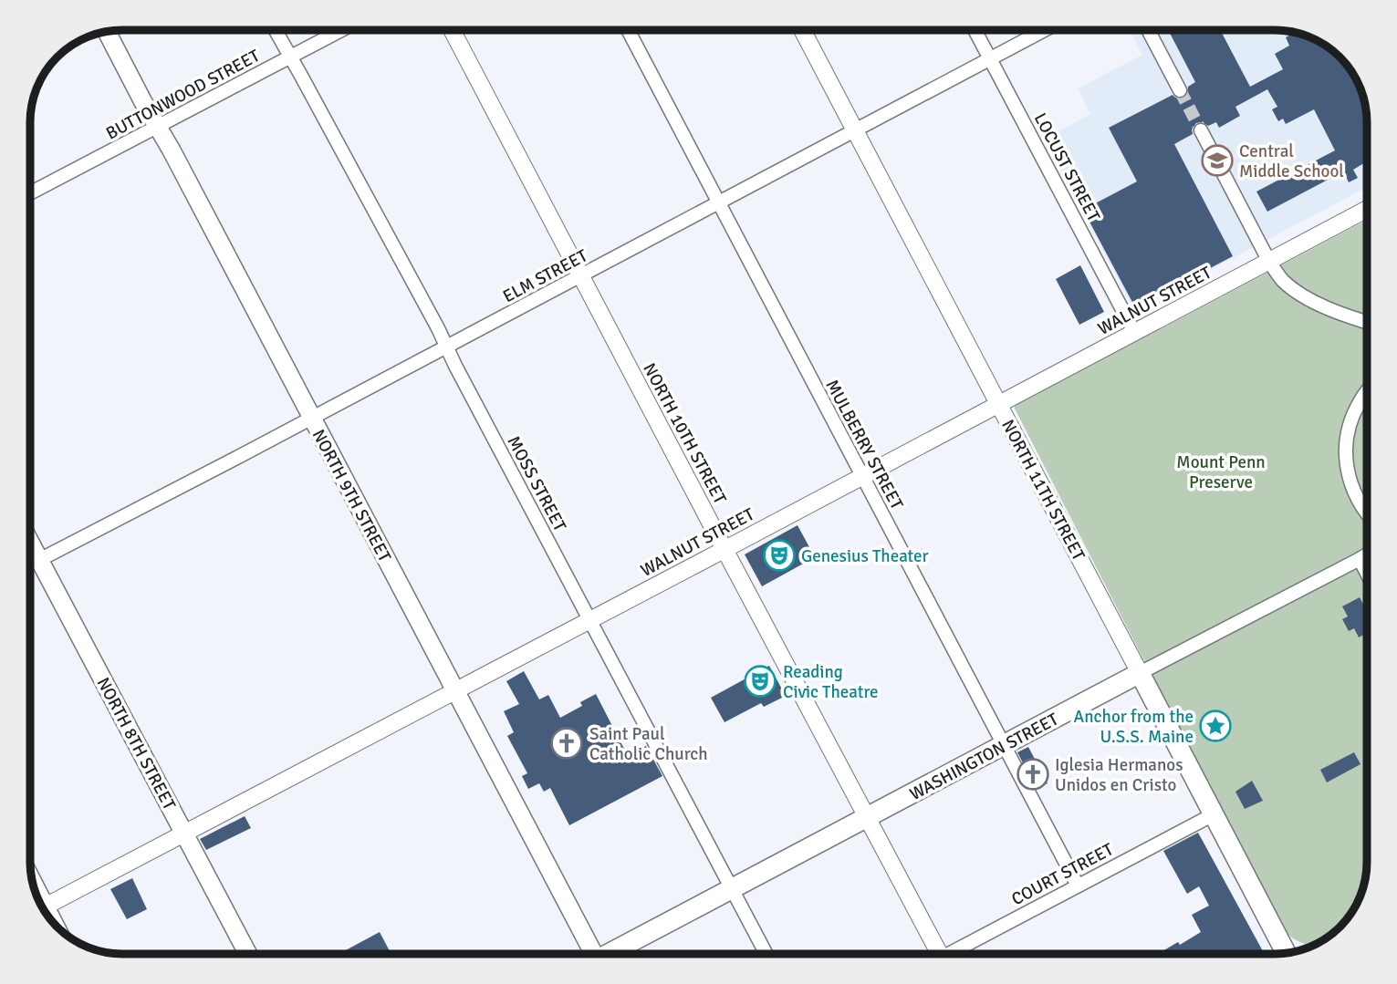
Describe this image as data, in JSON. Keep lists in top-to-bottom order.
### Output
{
  "streets": {
    "main road": [
      "NORTH 11TH STREET",
      "NORTH 9TH STREET",
      "NORTH 8TH STREET",
      "WASHINGTON STREET"
    ],
    "street": [
      "BUTTONWOOD STREET",
      "LOCUST STREET",
      "ELM STREET",
      "WALNUT STREET",
      "NORTH 10TH STREET",
      "MULBERRY STREET",
      "MOSS STREET",
      "COURT STREET"
    ]
  },
  "crossings": [
    ["BUTTONWOOD STREET", "MOSS STREET"],
    ["BUTTONWOOD STREET", "NORTH 9TH STREET"],
    ["LOCUST STREET", "ELM STREET"],
    ["LOCUST STREET", "WALNUT STREET"],
    ["ELM STREET", "NORTH 10TH STREET"],
    ["ELM STREET", "MULBERRY STREET"],
    ["ELM STREET", "MOSS STREET"],
    ["ELM STREET", "NORTH 11TH STREET"],
    ["ELM STREET", "NORTH 9TH STREET"],
    ["ELM STREET", "NORTH 8TH STREET"],
    ["WALNUT STREET", "NORTH 10TH STREET"],
    ["WALNUT STREET", "MULBERRY STREET"],
    ["WALNUT STREET", "MOSS STREET"],
    ["WALNUT STREET", "NORTH 11TH STREET"],
    ["WALNUT STREET", "NORTH 9TH STREET"],
    ["WALNUT STREET", "NORTH 8TH STREET"],
    ["NORTH 10TH STREET", "WASHINGTON STREET"],
    ["MULBERRY STREET", "WASHINGTON STREET"],
    ["MULBERRY STREET", "COURT STREET"],
    ["MOSS STREET", "WASHINGTON STREET"],
    ["NORTH 11TH STREET", "WASHINGTON STREET"],
    ["NORTH 11TH STREET", "COURT STREET"]
  ],
  "parks": ["Mount Penn Preserve"],
  "places": {
    "school or university": ["Central Middle School"],
    "theatre": ["Genesius Theater", "Reading Civic Theatre"],
    "place": ["Anchor from the U.S.S. Maine"],
    "church": ["Saint Paul Catholic Church", "Iglesia Hermanos Unidos en Cristo"]
  }
}
